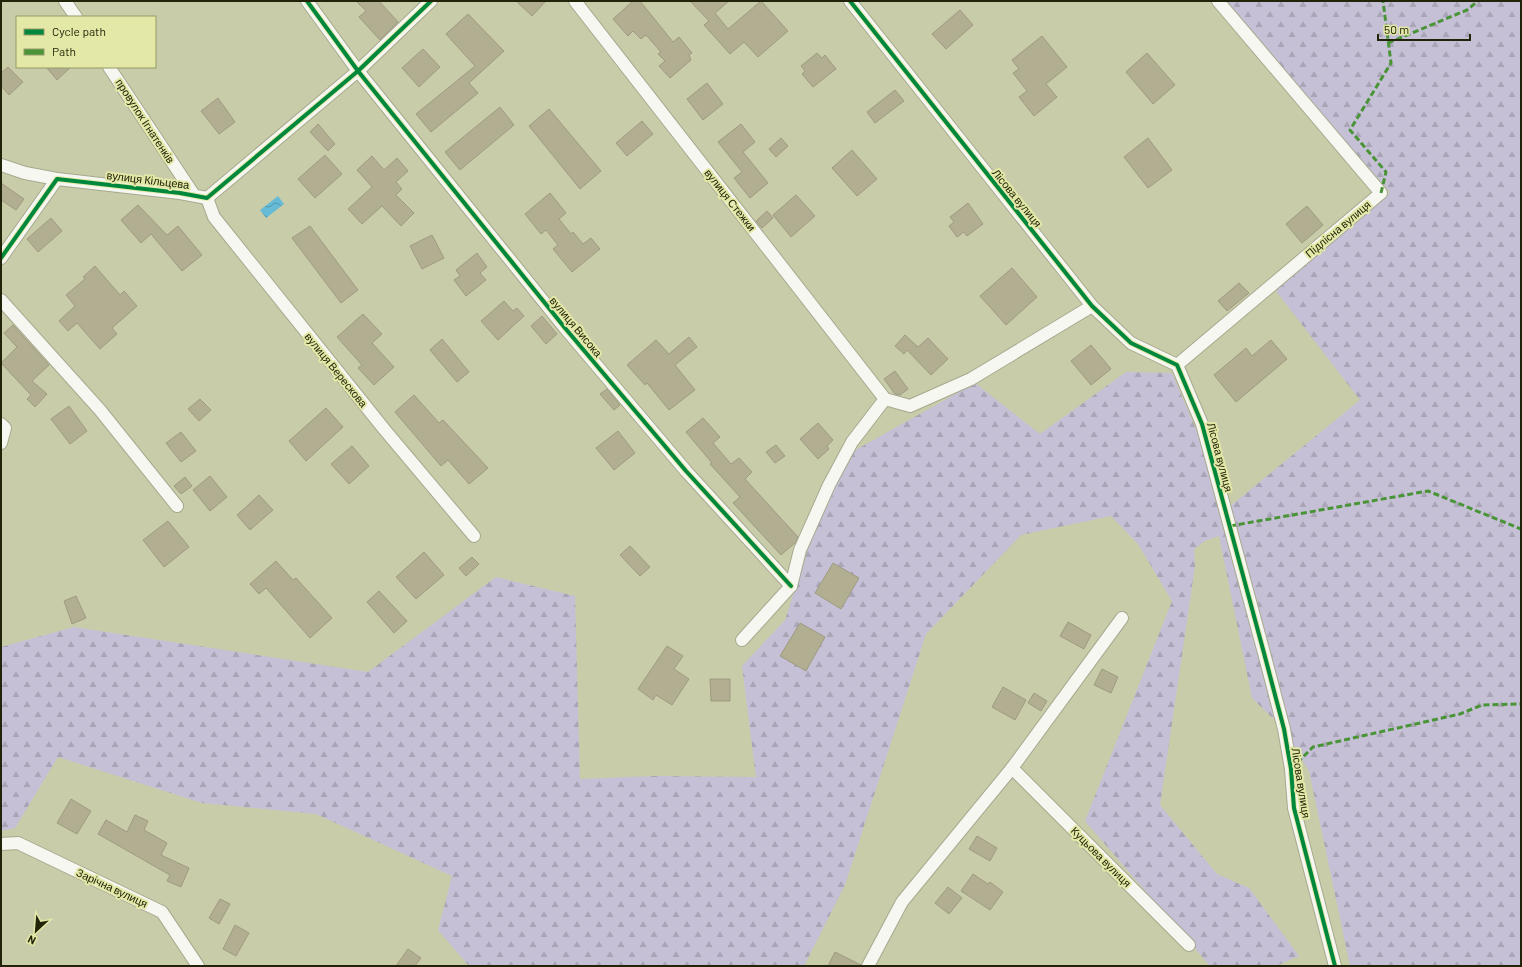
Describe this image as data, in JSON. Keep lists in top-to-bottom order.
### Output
{
  "streets": {
    "street": [
      "провулок Ігнатенків",
      "вулиця Кільцева",
      "Лісова вулиця",
      "вулиця Стежки",
      "Підлісна вулиця",
      "вулиця Висока",
      "вулиця Верескова",
      "Куцьова вулиця",
      "Зарічна вулиця"
    ]
  },
  "crossings": [
    ["провулок Ігнатенків", "вулиця Кільцева"],
    ["вулиця Кільцева", "вулиця Верескова"],
    ["Лісова вулиця", "Підлісна вулиця"]
  ],
  "legend": ["Cycle path", "Path"],
  "scale_bar": "50 m",
  "north": "bottom left"
}
